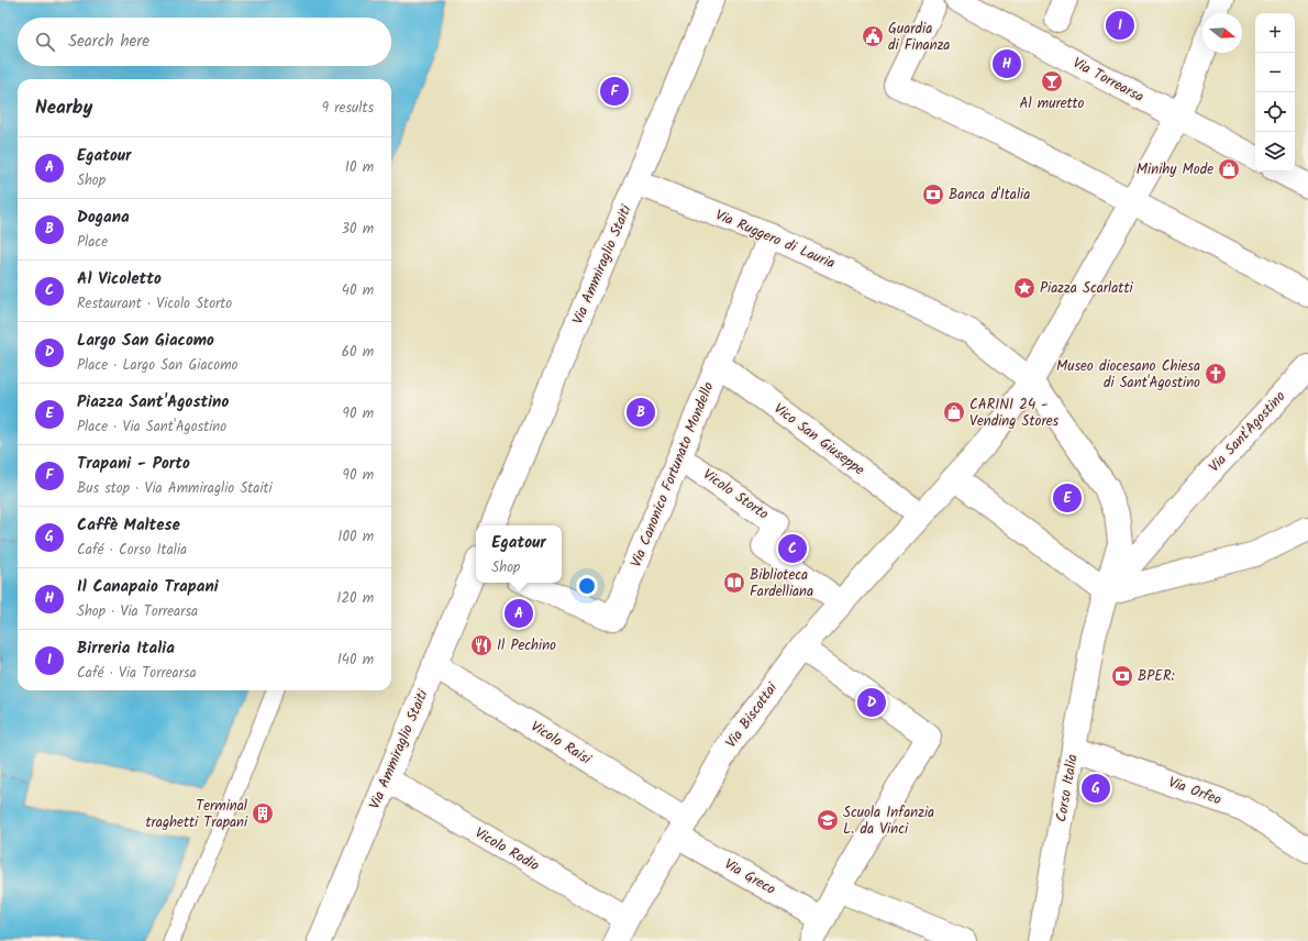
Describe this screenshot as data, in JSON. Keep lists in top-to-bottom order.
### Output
{
  "streets": {
    "street": [
      "Via Torrearsa",
      "Via Ruggero di Lauria",
      "Via Ammiraglio Staiti",
      "Via Sant'Agostino",
      "Vico San Giuseppe",
      "Via Canonico Fortunato Mondello",
      "Vicolo Storto",
      "Via Biscottai",
      "Vicolo Raisi",
      "Corso Italia",
      "Via Orfeo",
      "Vicolo Rodio",
      "Via Greco"
    ]
  },
  "crossings": [
    ["Via Torrearsa", "Via Biscottai"],
    ["Via Ruggero di Lauria", "Via Ammiraglio Staiti"],
    ["Via Ruggero di Lauria", "Via Canonico Fortunato Mondello"],
    ["Via Ruggero di Lauria", "Via Biscottai"],
    ["Via Ruggero di Lauria", "Corso Italia"],
    ["Via Ammiraglio Staiti", "Vicolo Raisi"],
    ["Via Ammiraglio Staiti", "Vicolo Rodio"],
    ["Via Sant'Agostino", "Corso Italia"],
    ["Vico San Giuseppe", "Via Canonico Fortunato Mondello"],
    ["Vico San Giuseppe", "Via Biscottai"],
    ["Via Canonico Fortunato Mondello", "Vicolo Storto"],
    ["Vicolo Storto", "Via Biscottai"],
    ["Via Biscottai", "Vicolo Raisi"],
    ["Via Biscottai", "Corso Italia"],
    ["Via Biscottai", "Vicolo Rodio"],
    ["Via Biscottai", "Via Greco"],
    ["Vicolo Raisi", "Via Greco"],
    ["Corso Italia", "Via Orfeo"]
  ],
  "places": {
    "public building": ["Guardia di Finanza"],
    "bar": ["Al muretto"],
    "shop": ["Minihy Mode", "CARINI 24 - Vending Stores"],
    "bank": ["Banca d'Italia", "BPER:"],
    "place": ["Piazza Scarlatti"],
    "church": ["Museo diocesano Chiesa di Sant'Agostino"],
    "library": ["Biblioteca Fardelliana"],
    "restaurant": ["Il Pechino"],
    "building": ["Terminal traghetti Trapani"],
    "school or university": ["Scuola Infanzia L. da Vinci"]
  },
  "north": "right",
  "page": {
    "pins": [
      "I",
      "H",
      "F",
      "B",
      "E",
      "C",
      "A",
      "D",
      "G"
    ],
    "map_buttons": ["+", "−"],
    "search": "Search here",
    "heading": ["Nearby", "9 results"],
    "list": [
      {
        "mark": "A",
        "name": "Egatour",
        "note": "Shop",
        "value": "10 m"
      },
      {
        "mark": "B",
        "name": "Dogana",
        "note": "Place",
        "value": "30 m"
      },
      {
        "mark": "C",
        "name": "Al Vicoletto",
        "note": "Restaurant · Vicolo Storto",
        "value": "40 m"
      },
      {
        "mark": "D",
        "name": "Largo San Giacomo",
        "note": "Place · Largo San Giacomo",
        "value": "60 m"
      },
      {
        "mark": "E",
        "name": "Piazza Sant'Agostino",
        "note": "Place · Via Sant'Agostino",
        "value": "90 m"
      },
      {
        "mark": "F",
        "name": "Trapani - Porto",
        "note": "Bus stop · Via Ammiraglio Staiti",
        "value": "90 m"
      },
      {
        "mark": "G",
        "name": "Caffè Maltese",
        "note": "Café · Corso Italia",
        "value": "100 m"
      },
      {
        "mark": "H",
        "name": "Il Canapaio Trapani",
        "note": "Shop · Via Torrearsa",
        "value": "120 m"
      },
      {
        "mark": "I",
        "name": "Birreria Italia",
        "note": "Café · Via Torrearsa",
        "value": "140 m"
      }
    ],
    "popup": ["Egatour", "Shop"]
  }
}
